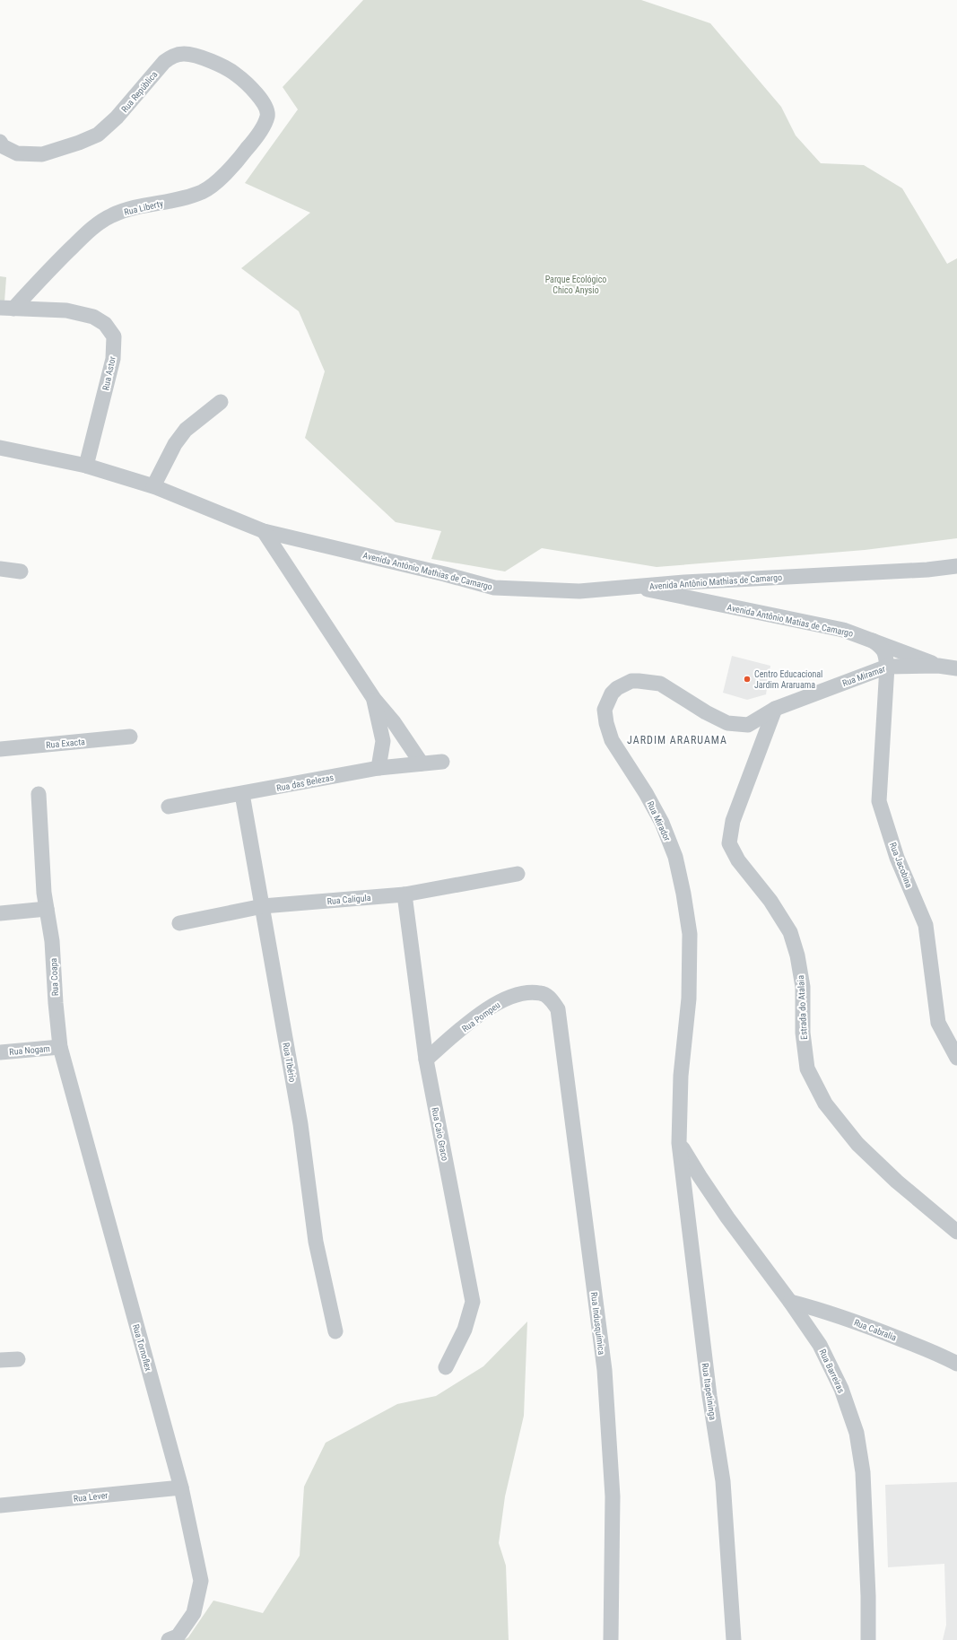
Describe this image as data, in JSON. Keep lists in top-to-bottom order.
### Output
{
  "streets": {
    "street": [
      "Rua República",
      "Rua Liberty",
      "Rua Astor",
      "Avenida Antônio Mathias de Camargo",
      "Avenida Antônio Matias de Camargo",
      "Rua Miramar",
      "Rua Exacta",
      "Rua das Belezas",
      "Rua Mirador",
      "Rua Jacobina",
      "Rua Caligula",
      "Rua Coapa",
      "Estrada do Atalaia",
      "Rua Pompeu",
      "Rua Nogam",
      "Rua Tibério",
      "Rua Caio Graco",
      "Rua Indusquímica",
      "Rua Cabralia",
      "Rua Tornoflex",
      "Rua Barreiras",
      "Rua Itapetininga",
      "Rua Lever"
    ]
  },
  "crossings": [
    ["Rua República", "Rua Liberty"],
    ["Rua Liberty", "Rua Astor"],
    ["Rua Astor", "Avenida Antônio Mathias de Camargo"],
    ["Avenida Antônio Mathias de Camargo", "Avenida Antônio Matias de Camargo"],
    ["Avenida Antônio Matias de Camargo", "Rua Miramar"],
    ["Avenida Antônio Matias de Camargo", "Rua Jacobina"],
    ["Rua Miramar", "Rua Mirador"],
    ["Rua Miramar", "Rua Jacobina"],
    ["Rua Miramar", "Estrada do Atalaia"],
    ["Rua das Belezas", "Rua Tibério"],
    ["Rua Mirador", "Estrada do Atalaia"],
    ["Rua Mirador", "Rua Barreiras"],
    ["Rua Mirador", "Rua Itapetininga"],
    ["Rua Caligula", "Rua Tibério"],
    ["Rua Caligula", "Rua Caio Graco"],
    ["Rua Coapa", "Rua Nogam"],
    ["Rua Coapa", "Rua Tornoflex"],
    ["Rua Pompeu", "Rua Caio Graco"],
    ["Rua Pompeu", "Rua Indusquímica"],
    ["Rua Nogam", "Rua Tornoflex"],
    ["Rua Cabralia", "Rua Barreiras"],
    ["Rua Tornoflex", "Rua Lever"],
    ["Rua Barreiras", "Rua Itapetininga"]
  ],
  "districts": ["JARDIM ARARUAMA"],
  "parks": ["Parque Ecológico Chico Anysio"],
  "places": ["Centro Educacional Jardim Araruama"]
}
